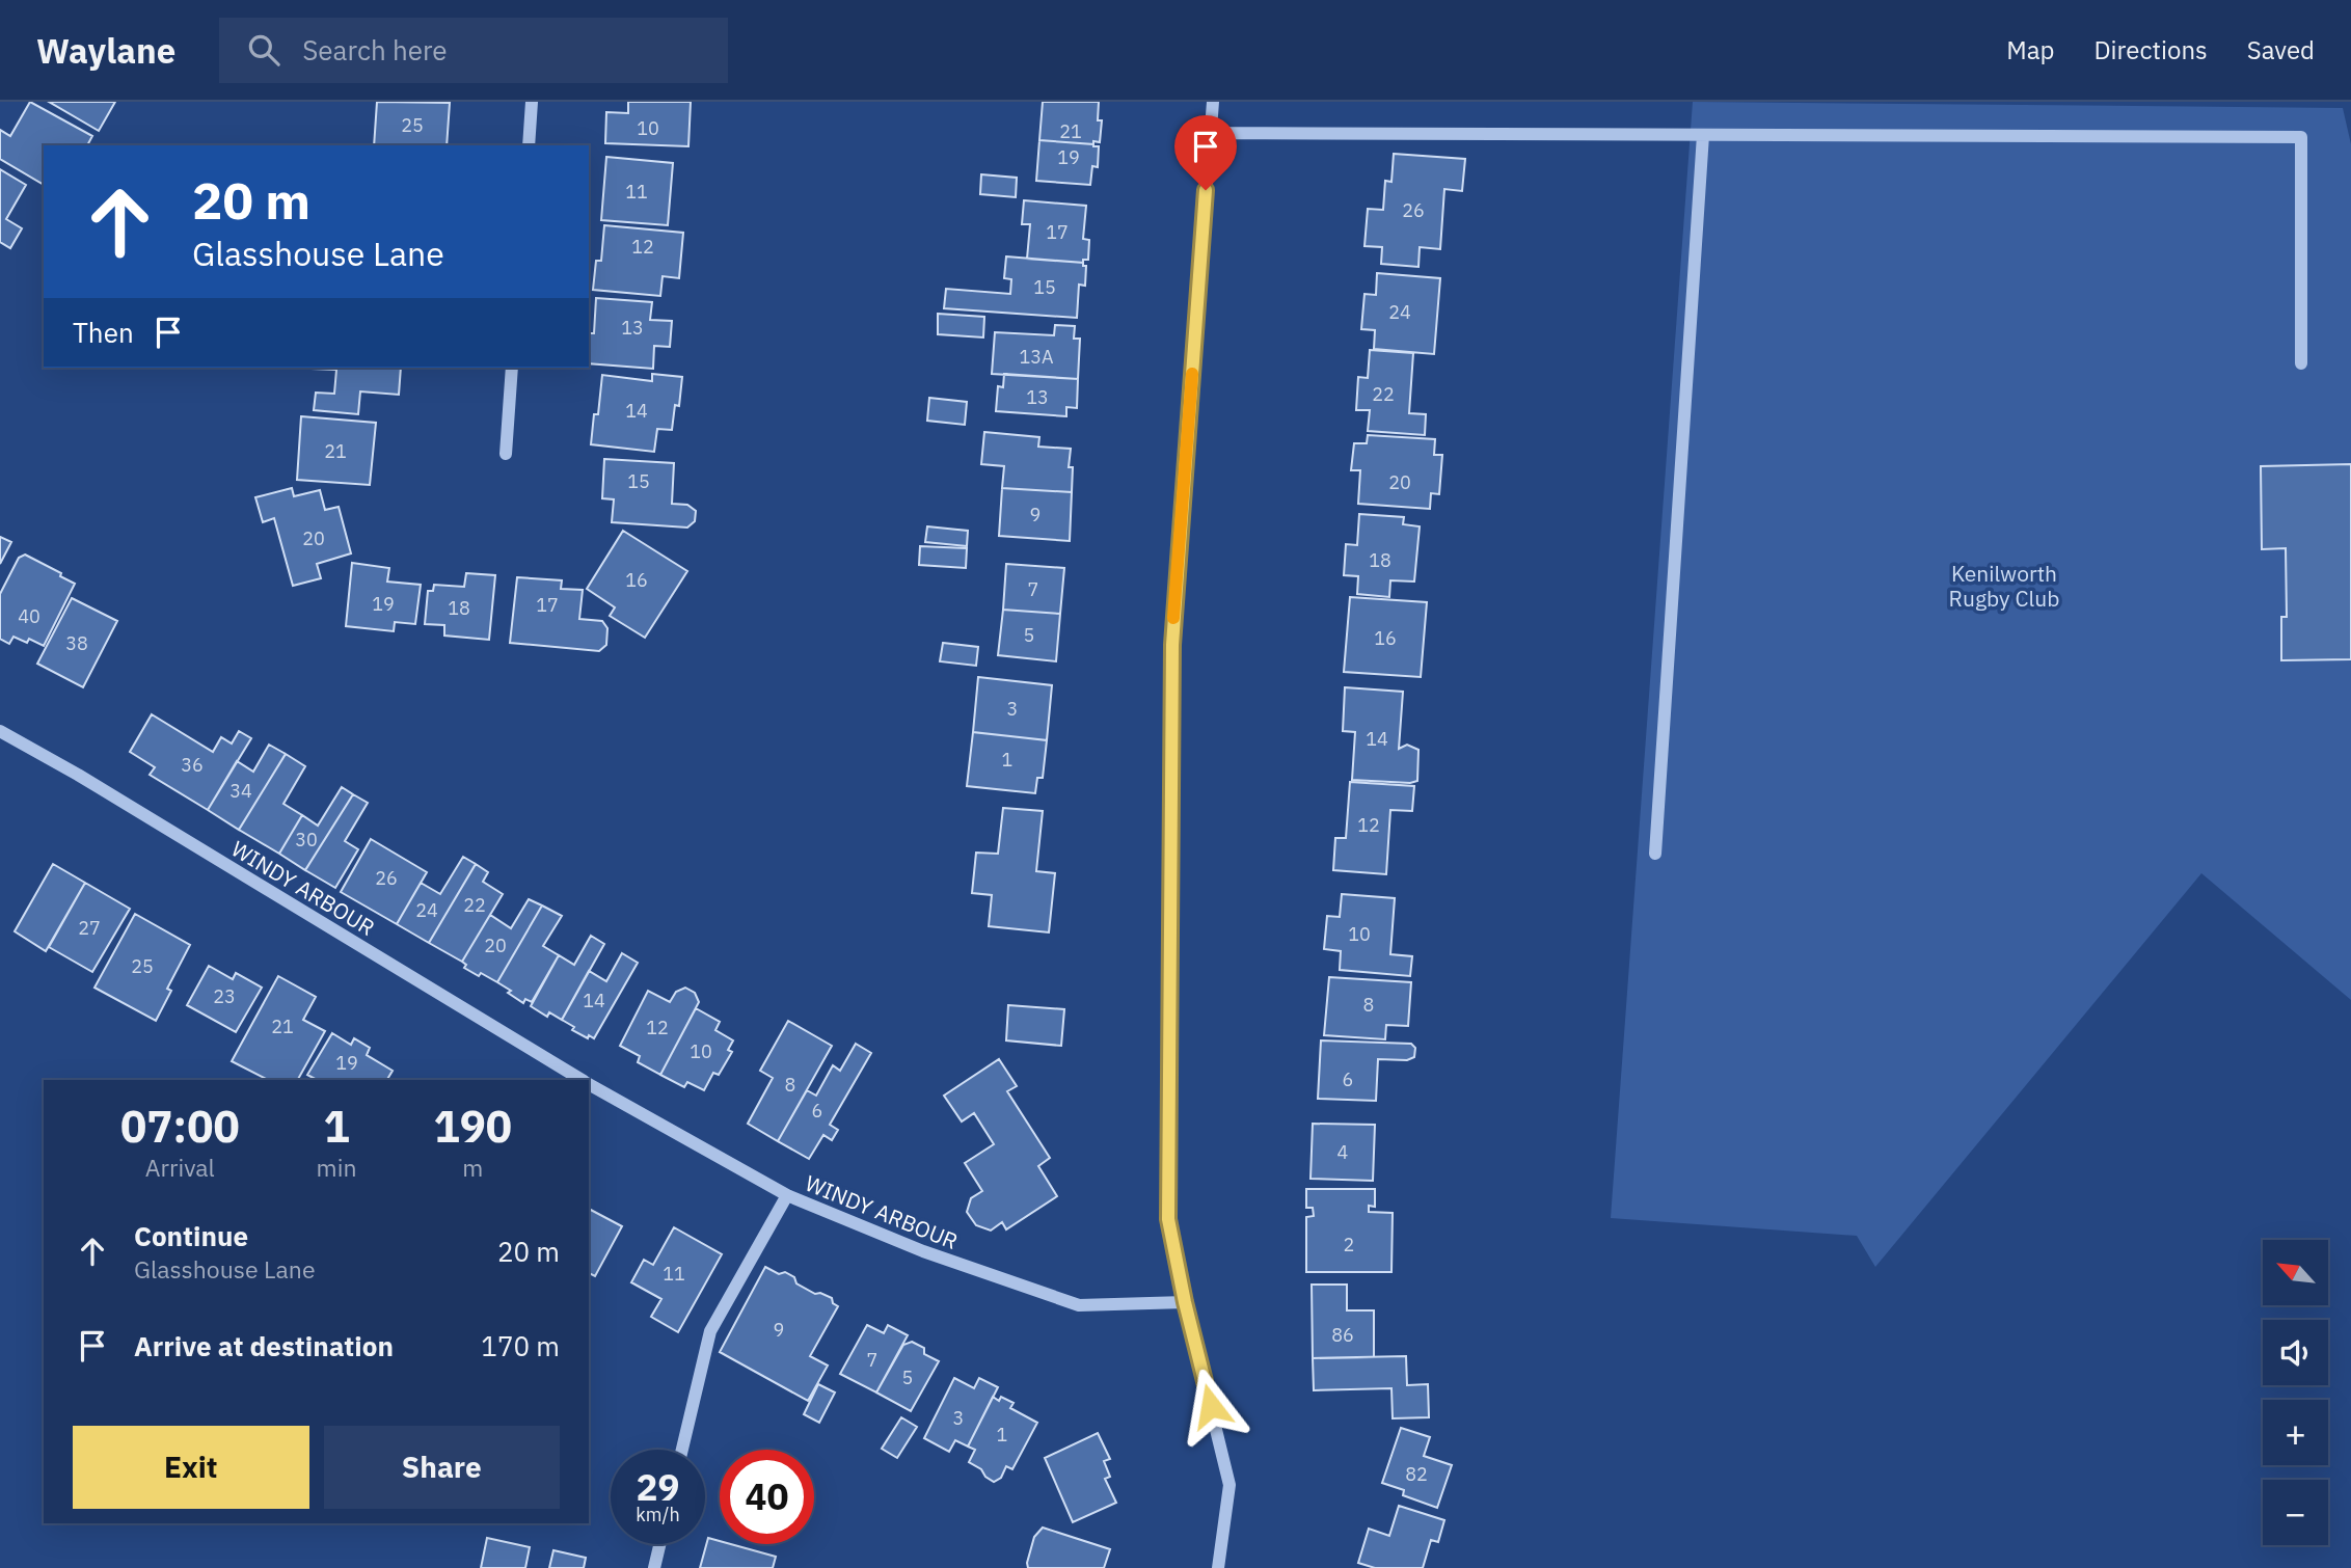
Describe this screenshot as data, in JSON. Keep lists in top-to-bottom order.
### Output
{
  "streets": {
    "street": ["WINDY ARBOUR"]
  },
  "parks": ["Kenilworth Rugby Club"],
  "house_numbers": [
    "25",
    "10",
    "21",
    "19",
    "11",
    "26",
    "17",
    "12",
    "15",
    "24",
    "13",
    "13A",
    "22",
    "13",
    "14",
    "21",
    "15",
    "20",
    "9",
    "20",
    "18",
    "16",
    "7",
    "19",
    "17",
    "18",
    "40",
    "5",
    "16",
    "38",
    "3",
    "14",
    "1",
    "36",
    "34",
    "12",
    "30",
    "26",
    "22",
    "24",
    "27",
    "10",
    "20",
    "25",
    "23",
    "14",
    "8",
    "21",
    "12",
    "10",
    "19",
    "6",
    "8",
    "6",
    "4",
    "2",
    "11",
    "9",
    "86",
    "7",
    "5",
    "3",
    "1",
    "82"
  ],
  "north": "top left",
  "page": {
    "header": "Waylane",
    "search": "Search here",
    "nav": ["Map", "Directions", "Saved"],
    "turn": ["20 m", "Glasshouse Lane"],
    "then": "Then",
    "eta": [
      "07:00",
      "Arrival",
      "1",
      "min",
      "190",
      "m"
    ],
    "list": [
      {
        "name": "Continue",
        "note": "Glasshouse Lane",
        "value": "20 m"
      },
      {
        "name": "Arrive at destination",
        "value": "170 m"
      }
    ],
    "map_buttons": ["+", "−"],
    "buttons": ["Exit", "Share"],
    "speed": "29 km/h",
    "limit": "40"
  }
}
